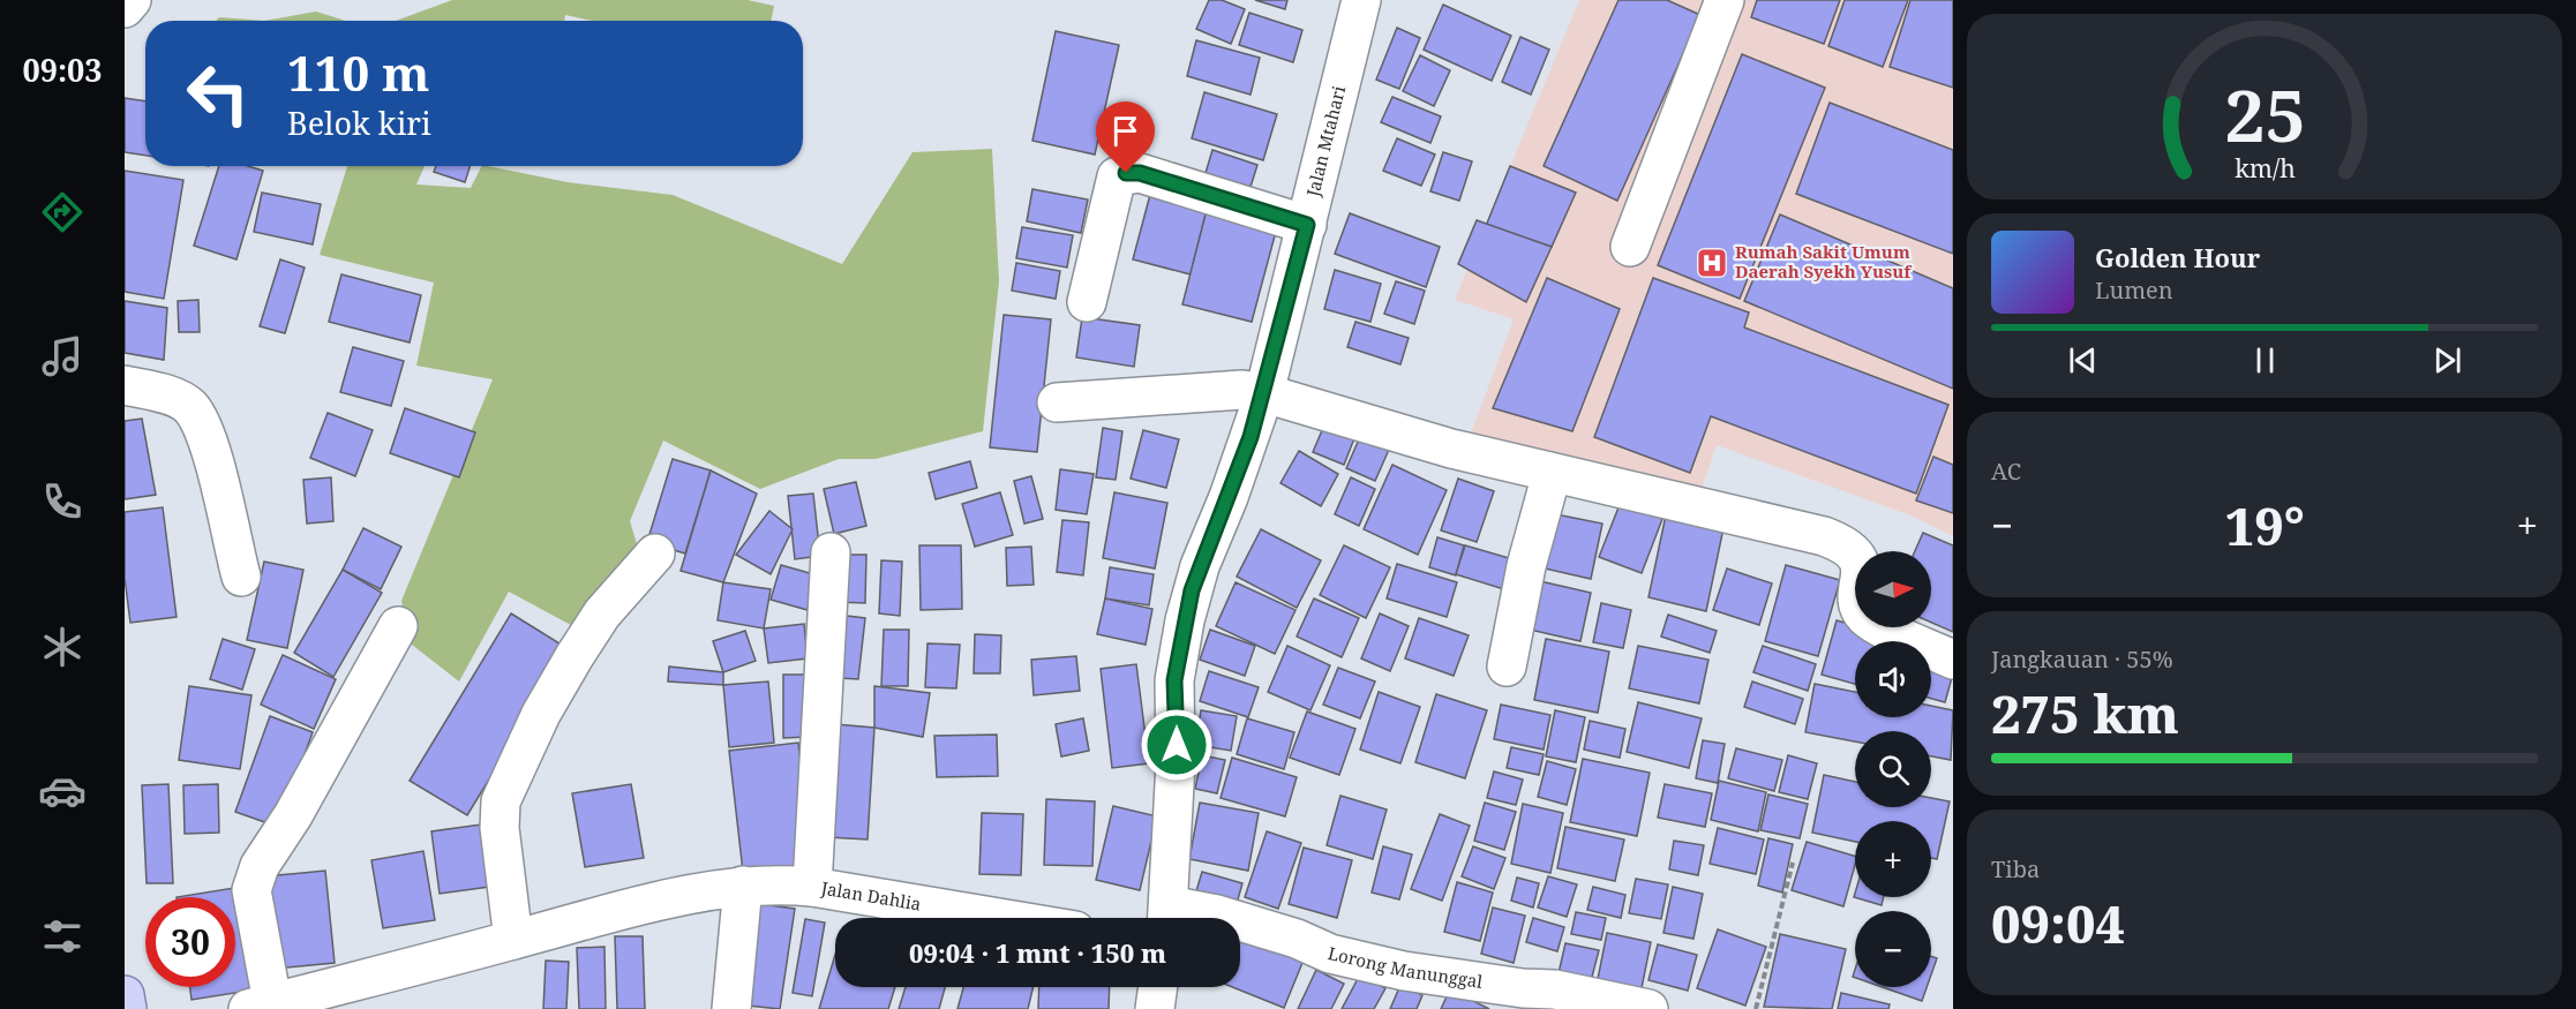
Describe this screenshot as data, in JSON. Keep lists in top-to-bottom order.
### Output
{
  "streets": {
    "street": ["Jalan Mtahari", "Jalan Dahlia", "Lorong Manunggal"]
  },
  "crossings": [
    ["Jalan Mtahari", "Lorong Manunggal"]
  ],
  "places": {
    "hospital": ["Rumah Sakit Umum Daerah Syekh Yusuf"]
  },
  "north": "right",
  "page": {
    "tabs": "09:03",
    "turn": ["110 m", "Belok kiri"],
    "song": ["Golden Hour", "Lumen"],
    "tile": [
      "AC",
      ["Jangkauan · 55%", "275 km"],
      ["Tiba", "09:04"]
    ],
    "heat": ["−", "19°", "+"],
    "map_buttons": ["+", "−"],
    "limit": "30",
    "trip": "09:04 · 1 mnt · 150 m",
    "gauge": ["25", "km/h"]
  }
}
